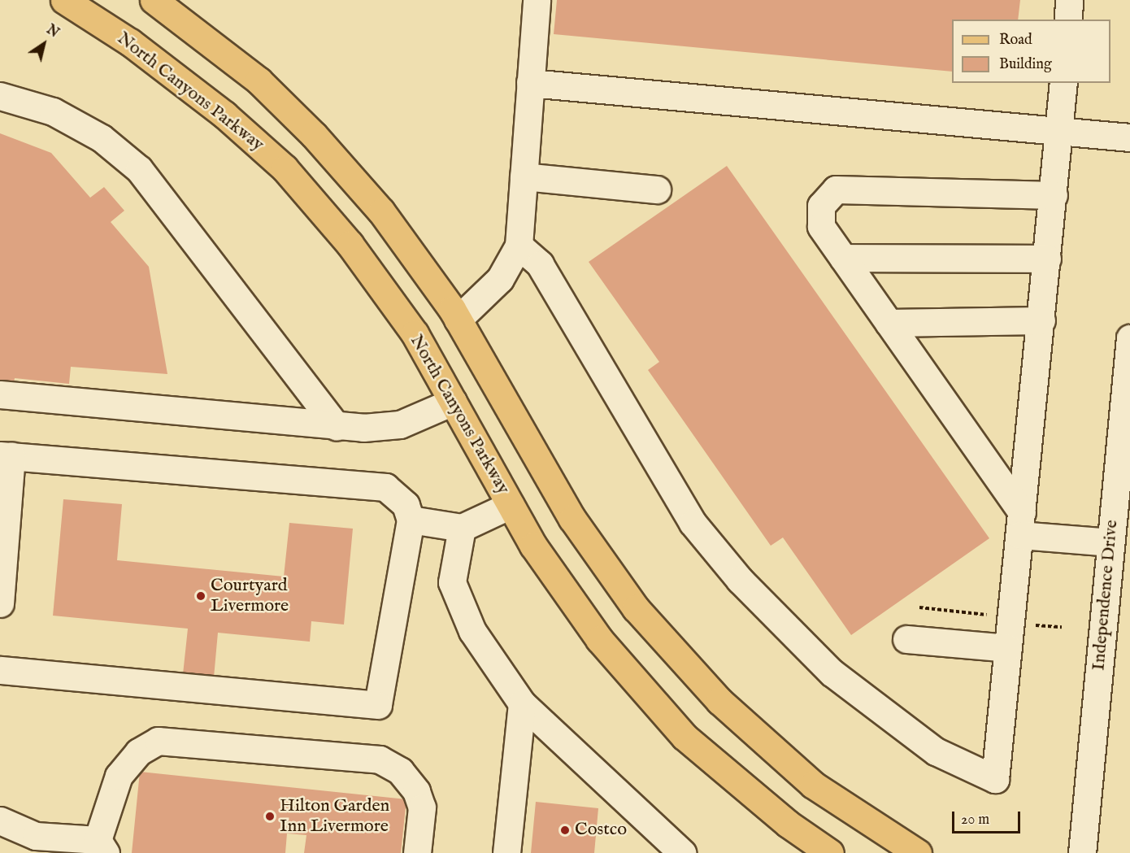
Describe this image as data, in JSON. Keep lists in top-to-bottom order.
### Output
{
  "streets": {
    "main road": ["North Canyons Parkway"],
    "street": ["Independence Drive"]
  },
  "places": ["Courtyard Livermore", "Hilton Garden Inn Livermore", "Costco"],
  "legend": ["Road", "Building"],
  "scale_bar": "20 m",
  "north": "top right"
}
